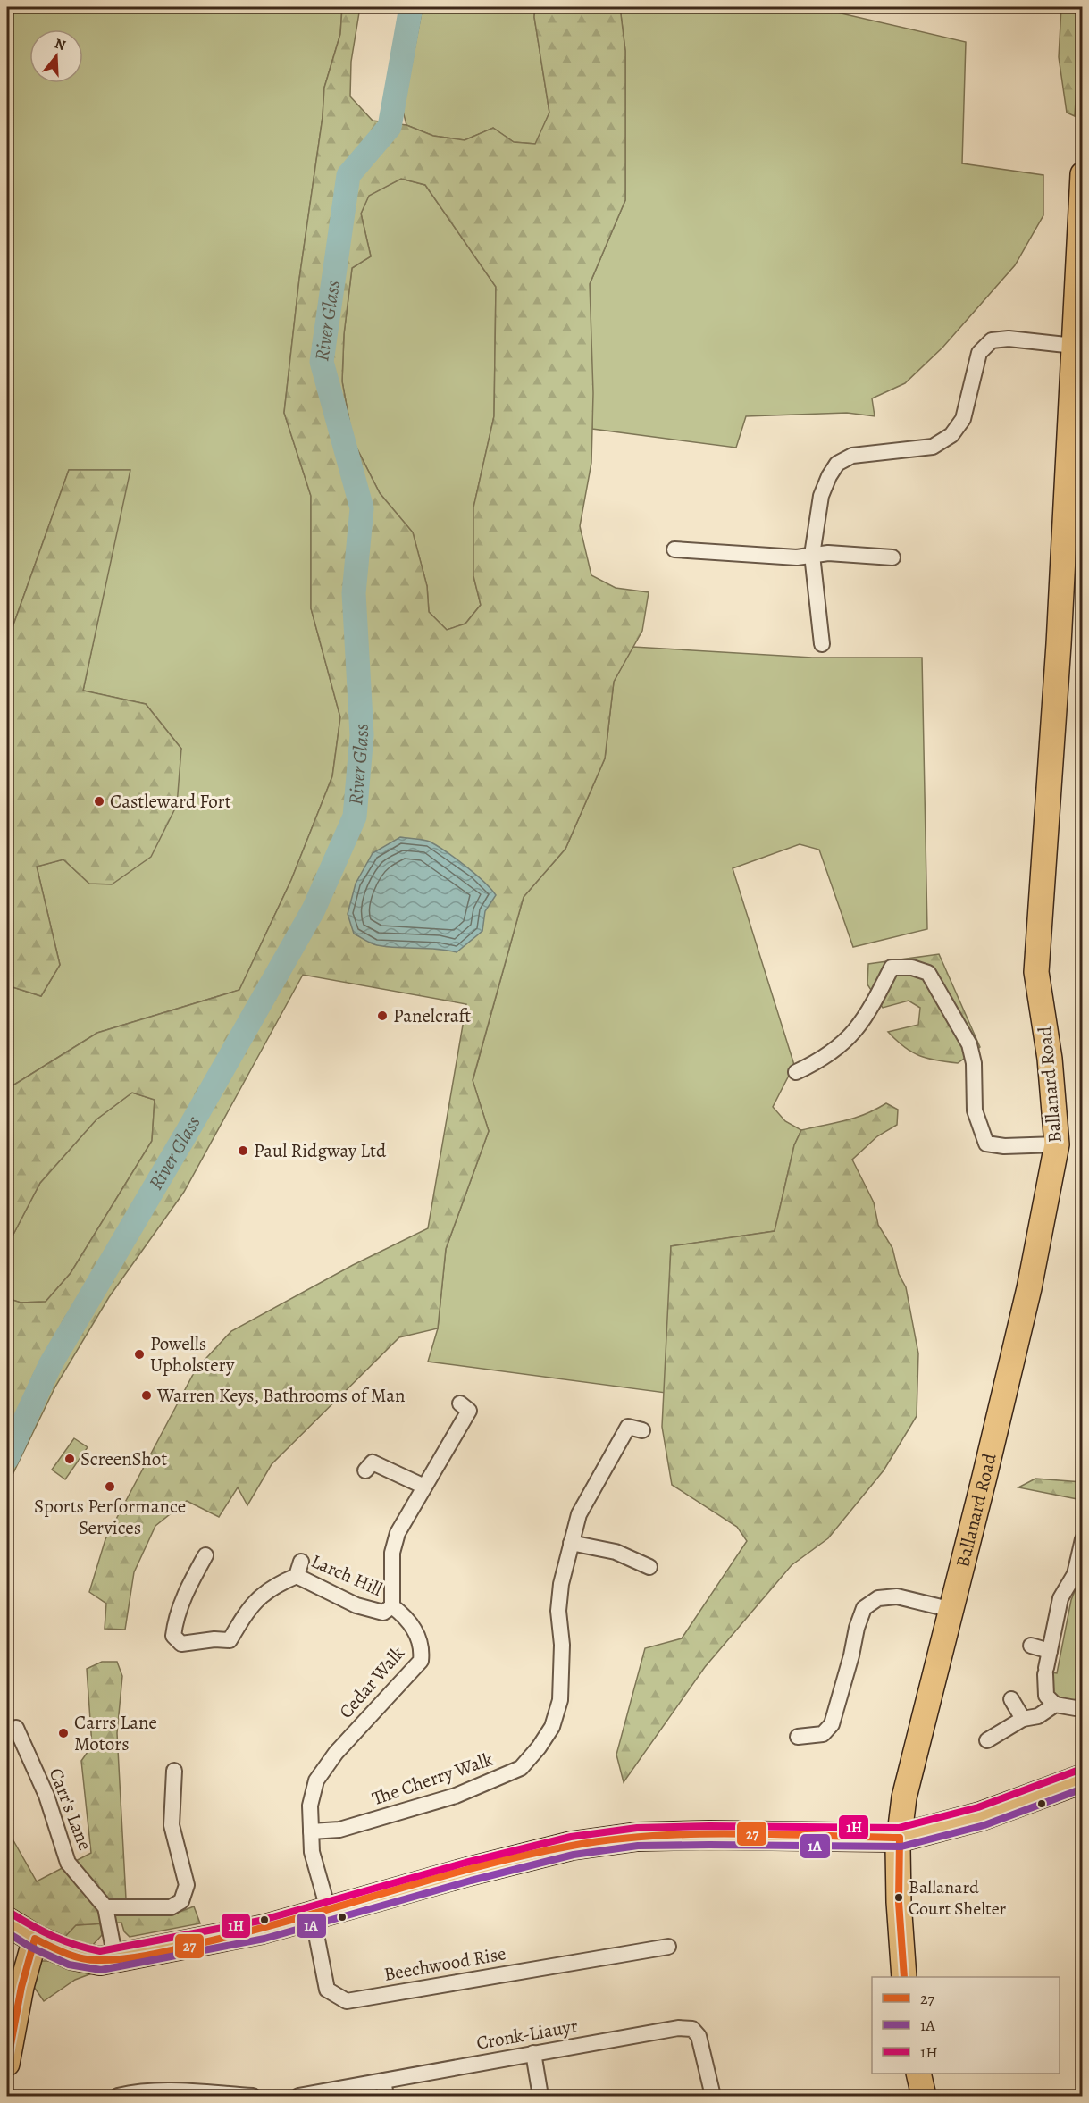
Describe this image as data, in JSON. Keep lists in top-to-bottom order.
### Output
{
  "streets": {
    "main road": ["Ballanard Road"],
    "street": [
      "Larch Hill",
      "Cedar Walk",
      "The Cherry Walk",
      "Carr's Lane",
      "Beechwood Rise",
      "Cronk-Liauyr"
    ]
  },
  "crossings": [
    ["Larch Hill", "Cedar Walk"],
    ["Cedar Walk", "The Cherry Walk"],
    ["Cedar Walk", "Beechwood Rise"]
  ],
  "water": ["River Glass"],
  "places": [
    "Castleward Fort",
    "Panelcraft",
    "Paul Ridgway Ltd",
    "Powells Upholstery",
    "Warren Keys, Bathrooms of Man",
    "ScreenShot",
    "Sports Performance Services",
    "Carrs Lane Motors",
    "Ballanard Court Shelter"
  ],
  "lines": ["transit line 1H", "transit line 1A", "transit line 27"],
  "legend": ["27", "1A", "1H"],
  "north": "top"
}
